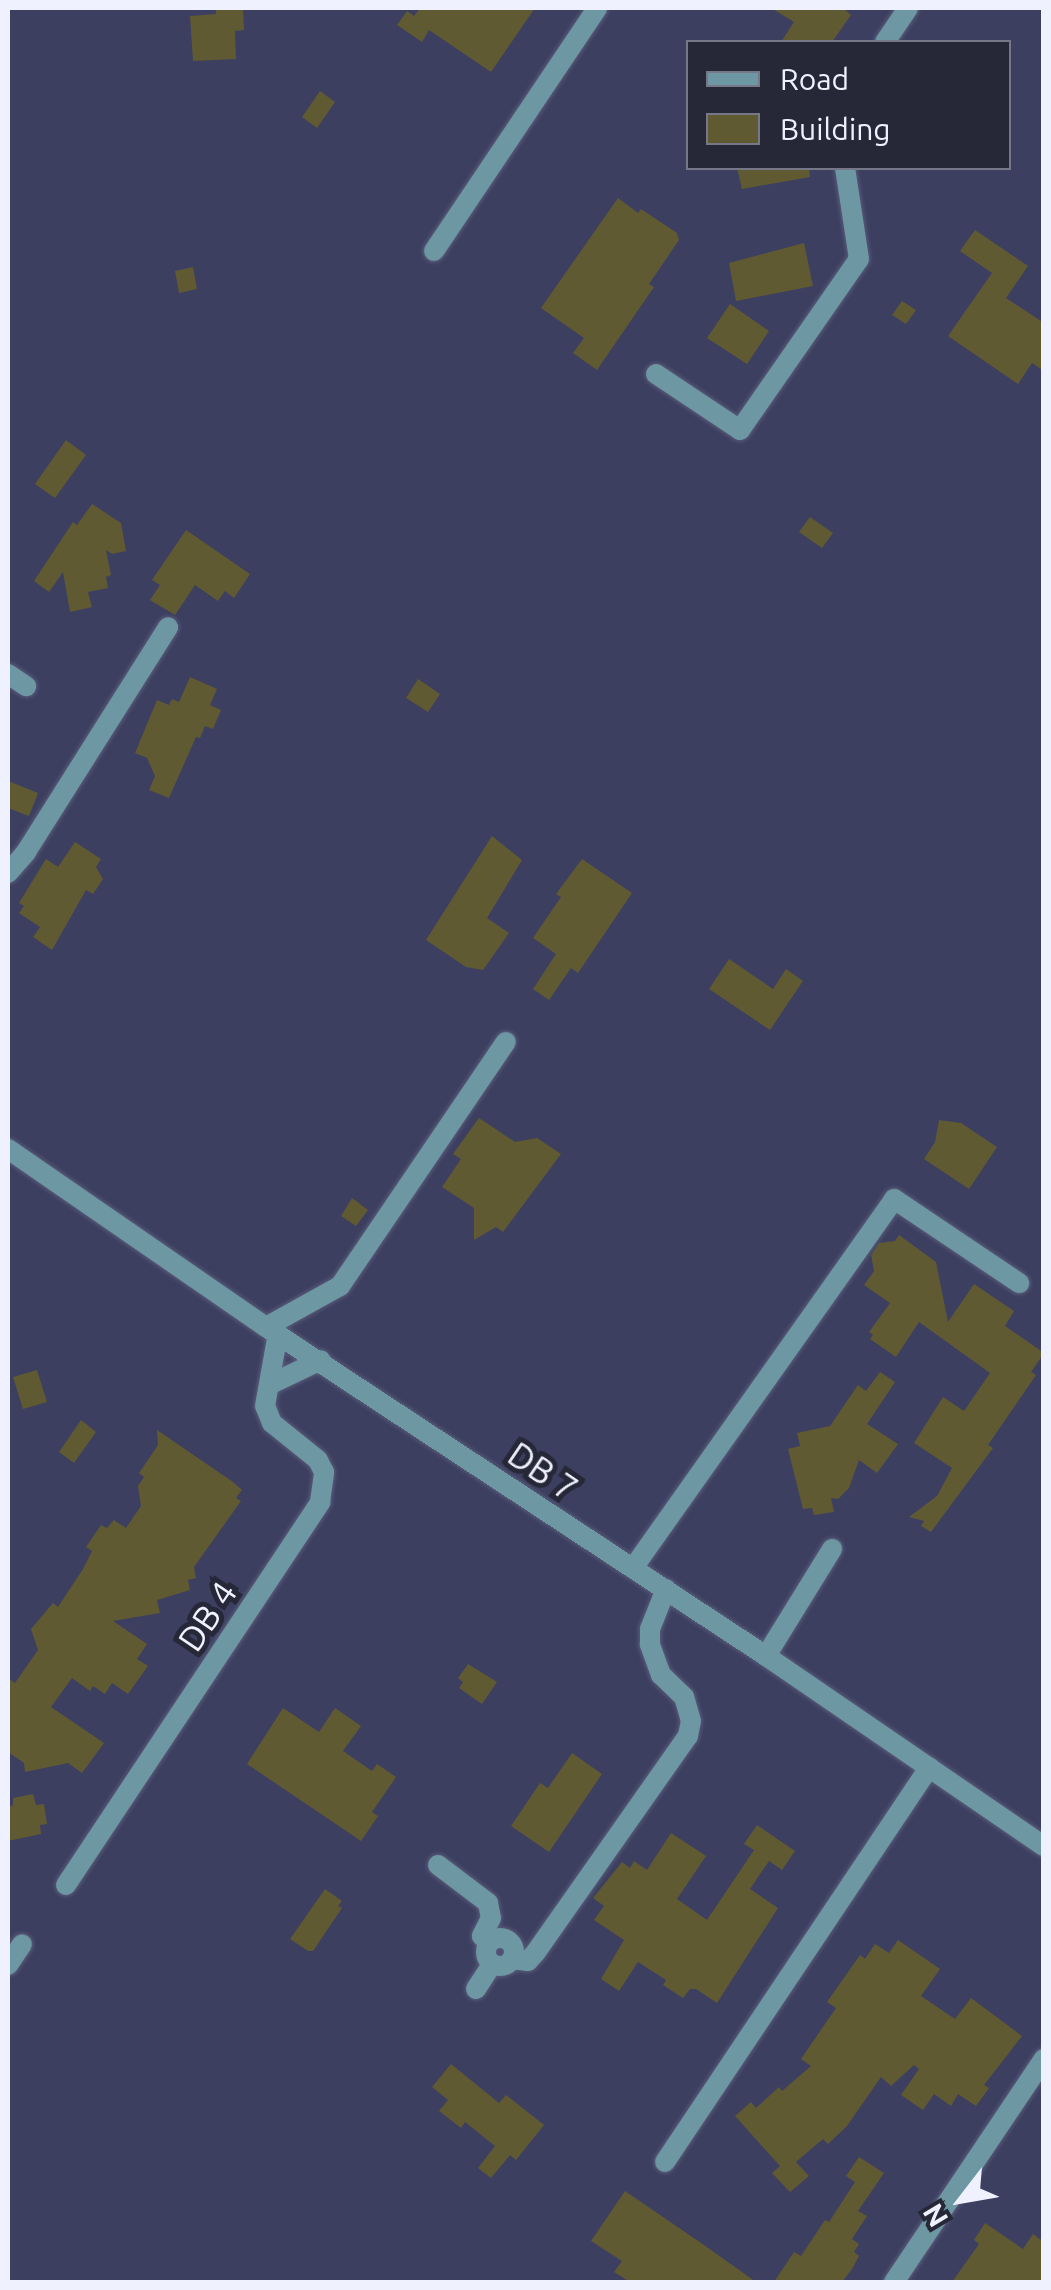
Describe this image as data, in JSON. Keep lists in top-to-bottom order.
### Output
{
  "streets": {
    "street": ["DB 7", "DB 4"]
  },
  "crossings": [
    ["DB 7", "DB 4"]
  ],
  "legend": ["Road", "Building"],
  "north": "bottom left"
}
